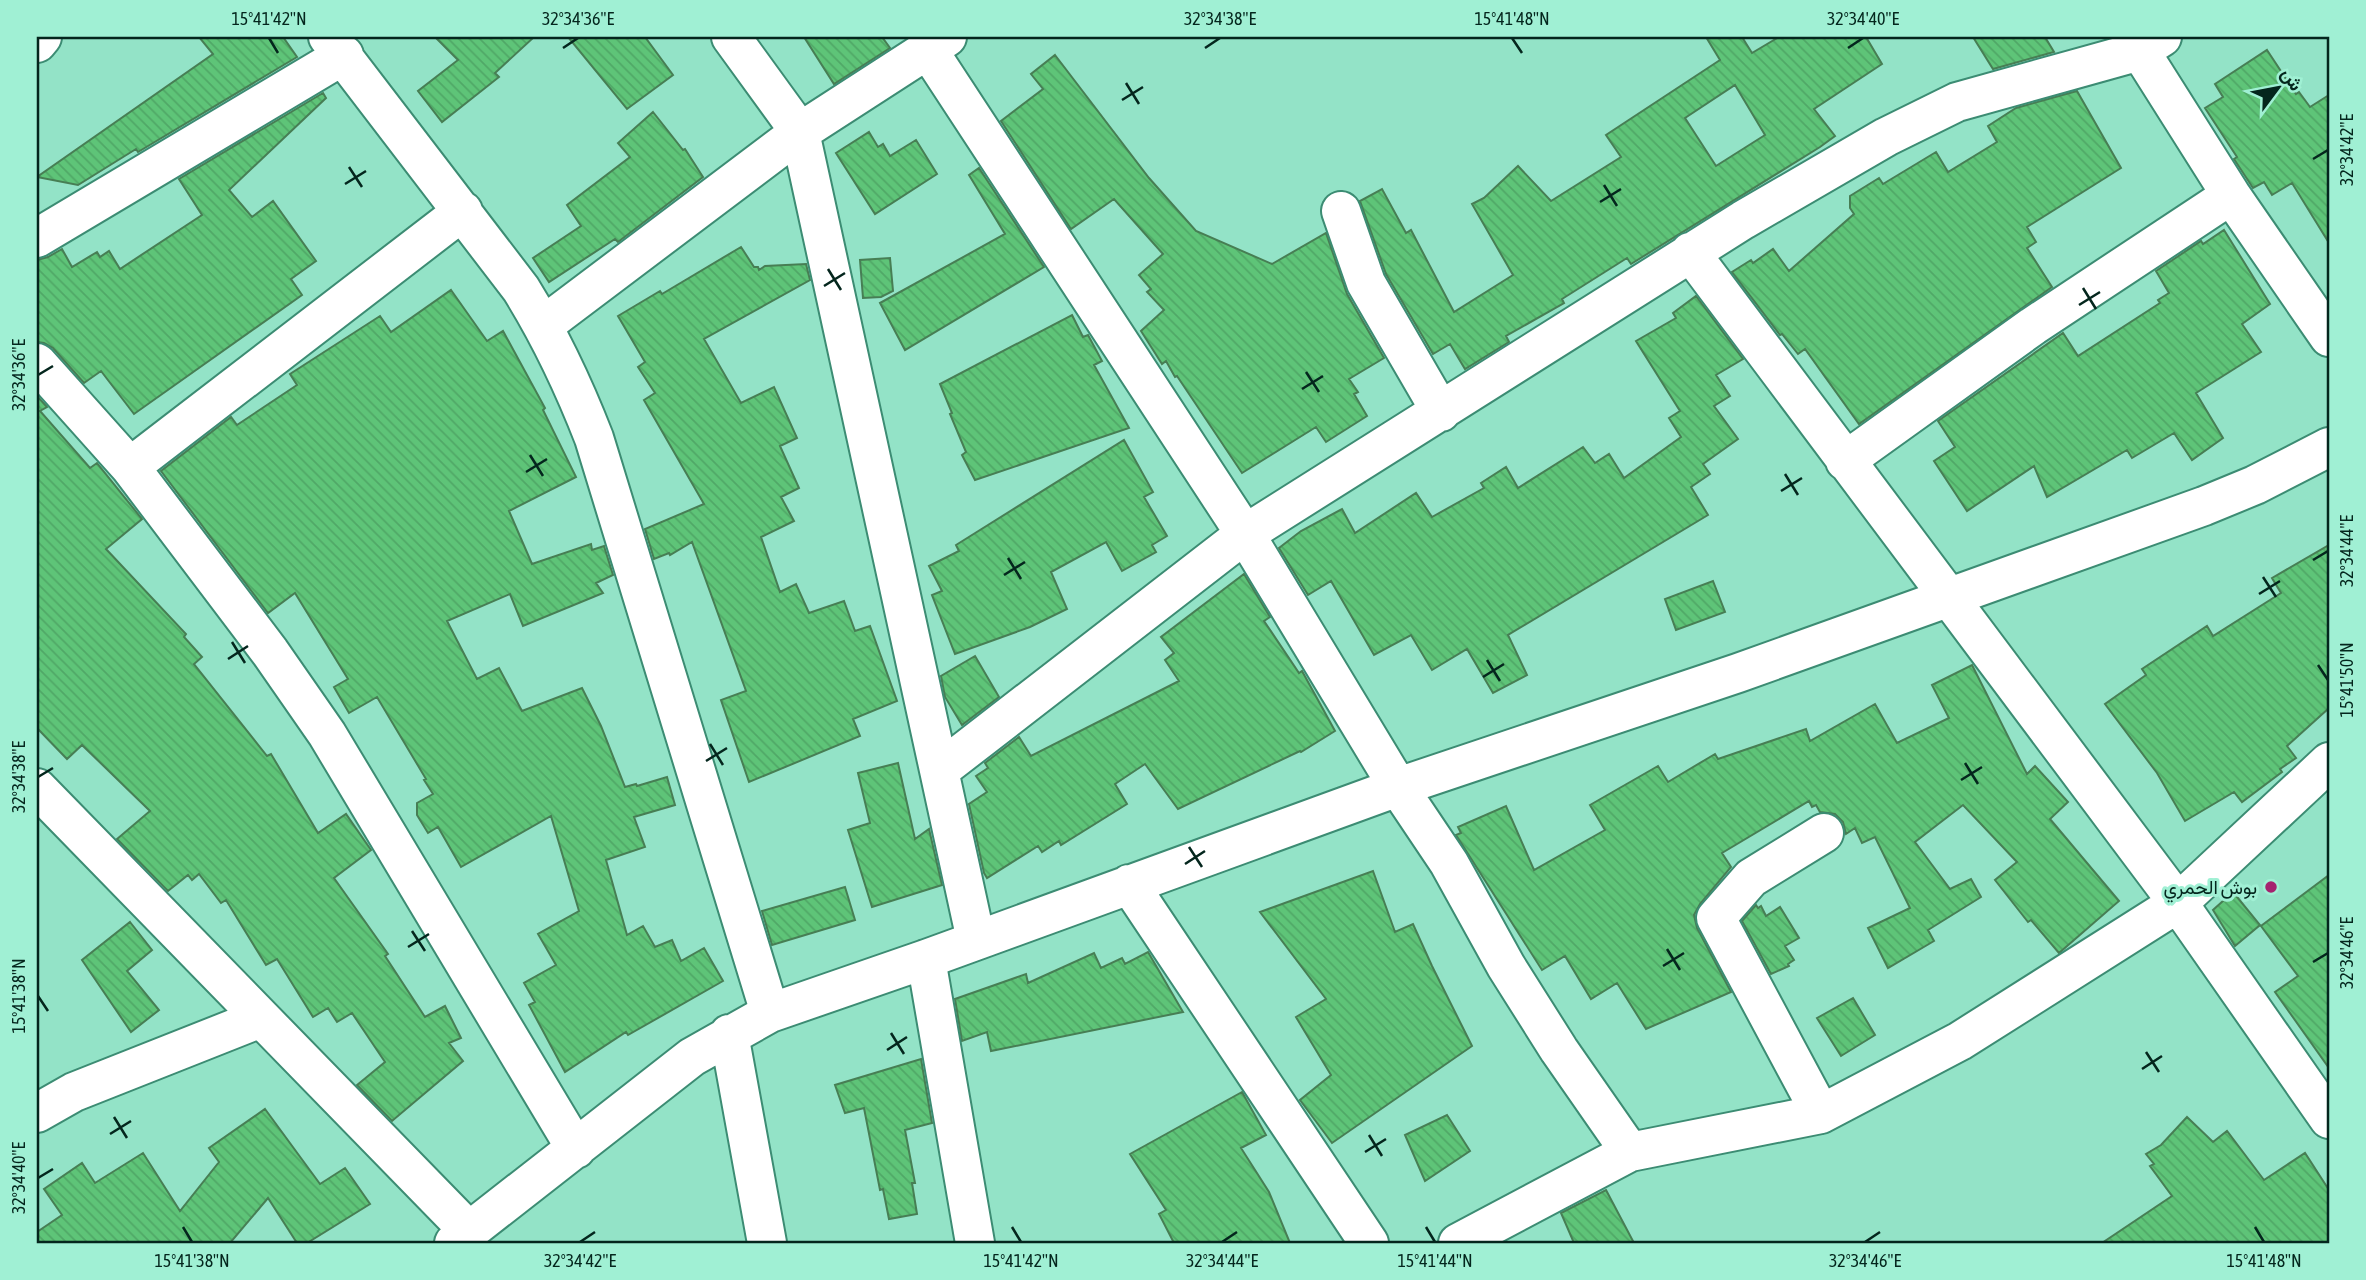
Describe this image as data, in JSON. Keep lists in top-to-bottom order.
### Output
{
  "places": ["بوش الحمري"],
  "north": "top right",
  "coordinates": [
    "15°41'42\"N",
    "32°34'36\"E",
    "32°34'38\"E",
    "15°41'48\"N",
    "32°34'40\"E",
    "32°34'42\"E",
    "32°34'44\"E",
    "15°41'50\"N",
    "32°34'46\"E",
    "15°41'38\"N",
    "15°41'44\"N"
  ]
}
